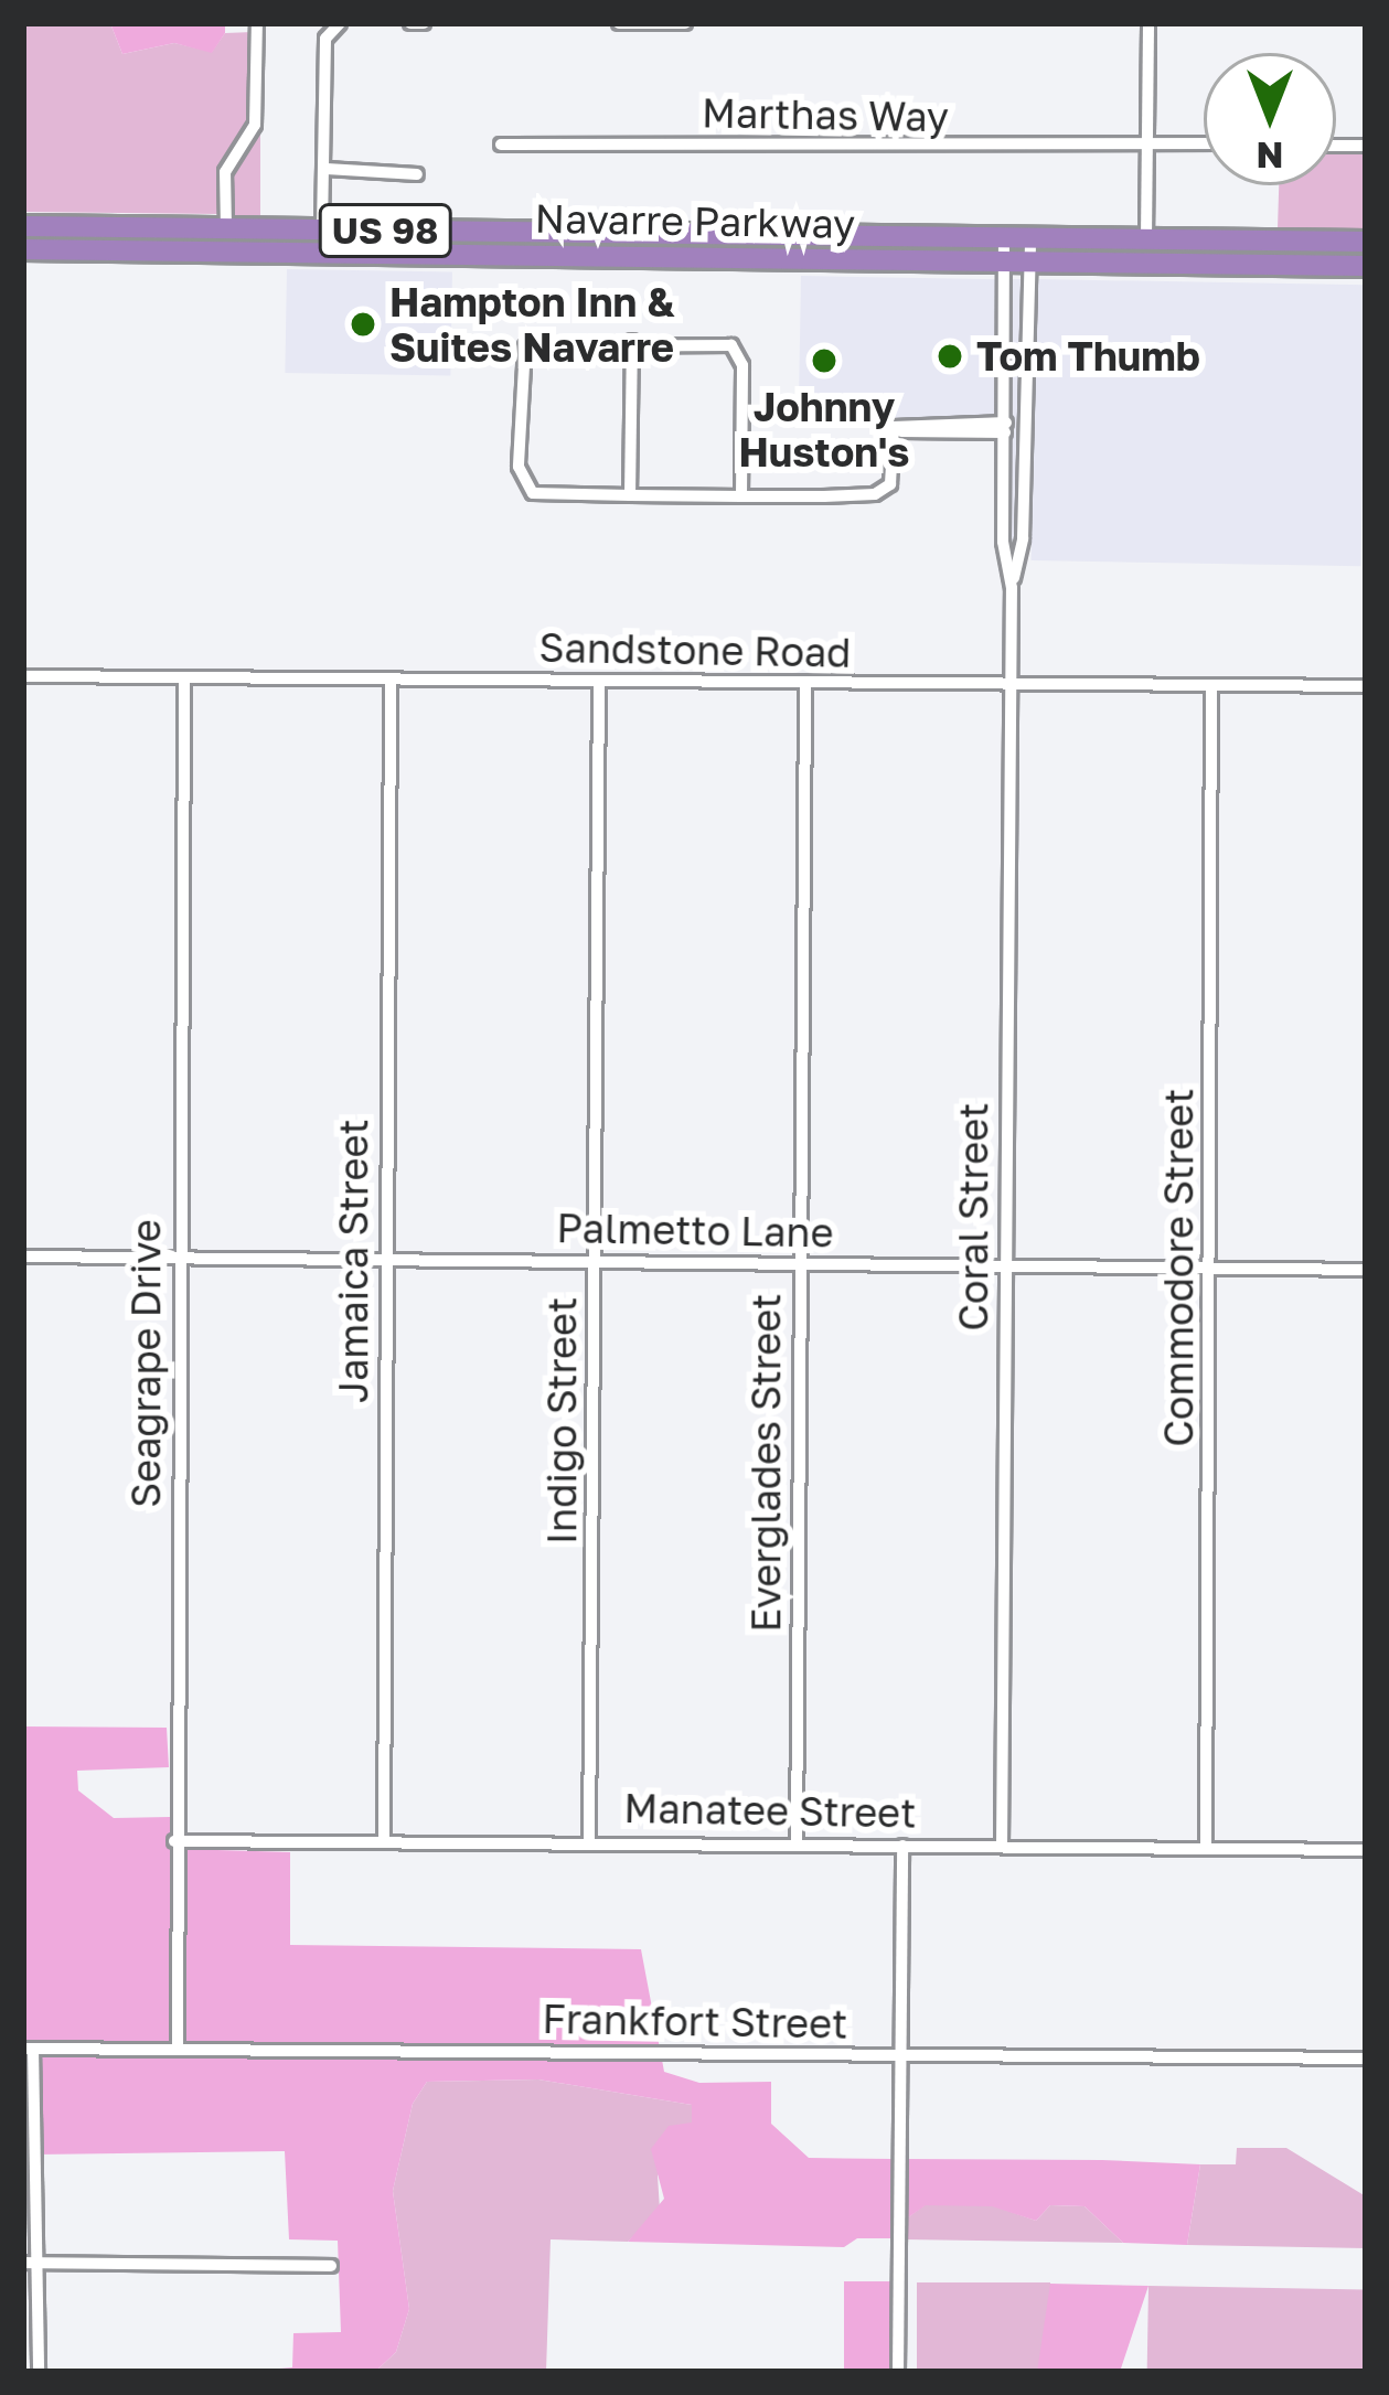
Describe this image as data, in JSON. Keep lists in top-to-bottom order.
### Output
{
  "streets": {
    "highway": ["Navarre Parkway", "US 98"],
    "street": [
      "Marthas Way",
      "Sandstone Road",
      "Coral Street",
      "Palmetto Lane",
      "Jamaica Street",
      "Commodore Street",
      "Seagrape Drive",
      "Indigo Street",
      "Everglades Street",
      "Manatee Street",
      "Frankfort Street"
    ]
  },
  "crossings": [
    ["Navarre Parkway", "Coral Street"],
    ["Sandstone Road", "Coral Street"],
    ["Sandstone Road", "Jamaica Street"],
    ["Sandstone Road", "Commodore Street"],
    ["Sandstone Road", "Seagrape Drive"],
    ["Sandstone Road", "Indigo Street"],
    ["Sandstone Road", "Everglades Street"],
    ["Coral Street", "Palmetto Lane"],
    ["Coral Street", "Manatee Street"],
    ["Palmetto Lane", "Jamaica Street"],
    ["Palmetto Lane", "Commodore Street"],
    ["Palmetto Lane", "Seagrape Drive"],
    ["Palmetto Lane", "Indigo Street"],
    ["Palmetto Lane", "Everglades Street"],
    ["Jamaica Street", "Manatee Street"],
    ["Commodore Street", "Manatee Street"],
    ["Seagrape Drive", "Manatee Street"],
    ["Seagrape Drive", "Frankfort Street"],
    ["Indigo Street", "Manatee Street"],
    ["Everglades Street", "Manatee Street"]
  ],
  "places": ["Hampton Inn & Suites Navarre", "Tom Thumb", "Johnny Huston's"],
  "north": "bottom"
}
